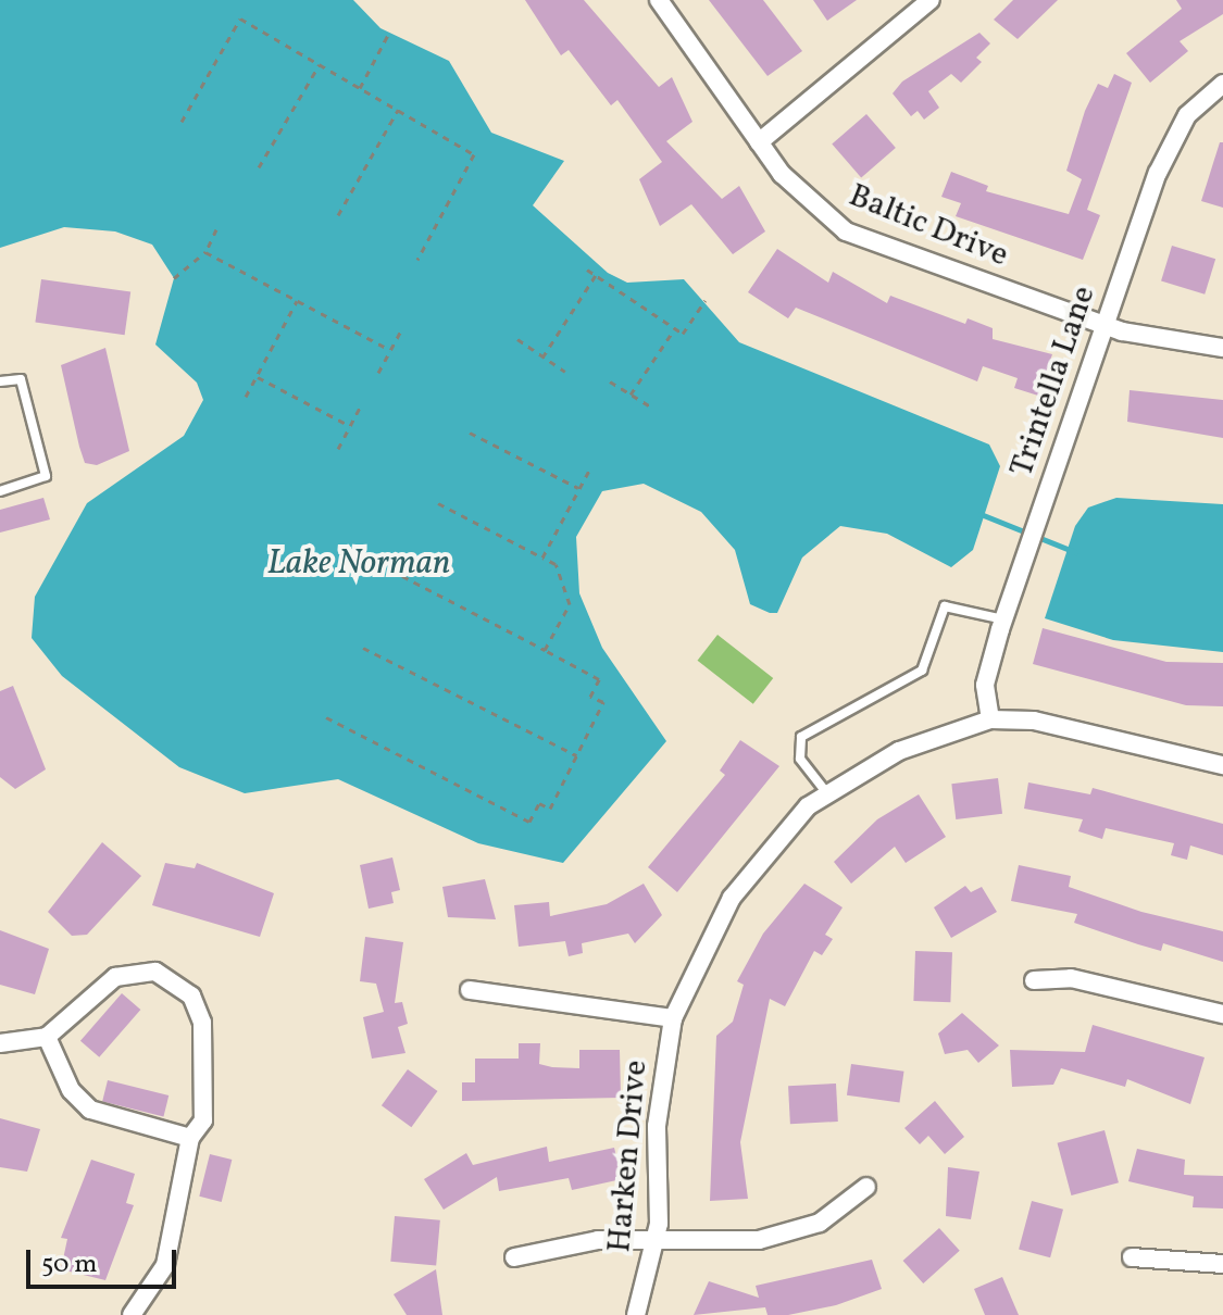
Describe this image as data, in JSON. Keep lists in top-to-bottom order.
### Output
{
  "streets": {
    "street": ["Baltic Drive", "Trintella Lane", "Harken Drive"]
  },
  "crossings": [
    ["Baltic Drive", "Trintella Lane"],
    ["Trintella Lane", "Harken Drive"]
  ],
  "water": ["Lake Norman"],
  "scale_bar": "50 m"
}
